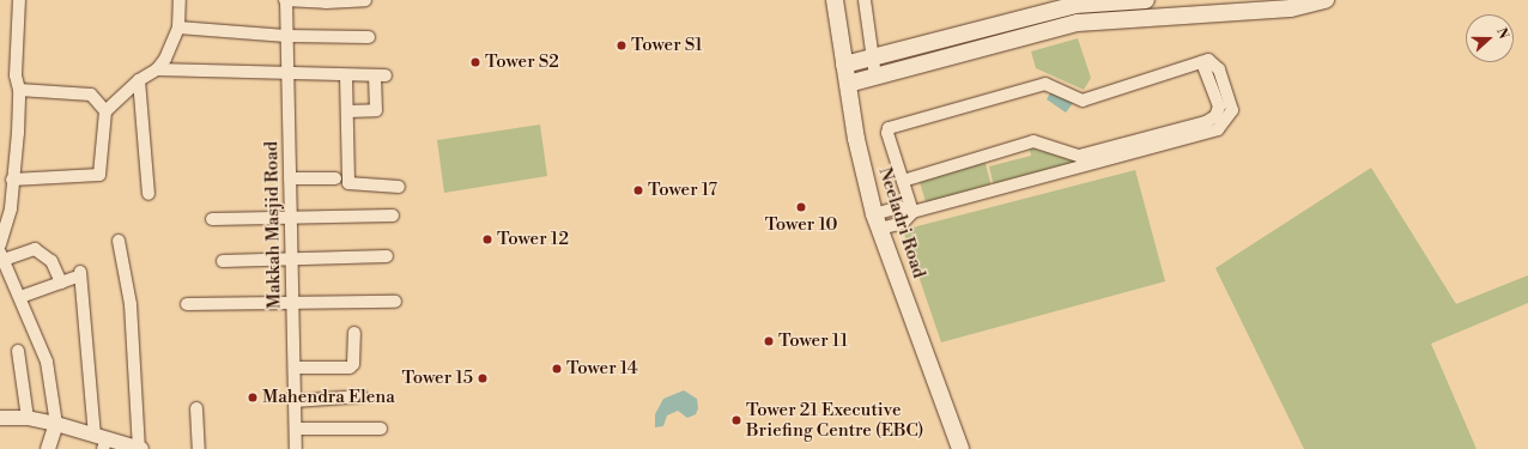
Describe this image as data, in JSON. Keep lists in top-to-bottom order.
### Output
{
  "streets": {
    "main road": ["Neeladri Road"],
    "street": ["Makkah Masjid Road"]
  },
  "places": [
    "Tower S1",
    "Tower S2",
    "Tower 17",
    "Tower 10",
    "Tower 12",
    "Tower 11",
    "Tower 14",
    "Tower 15",
    "Mahendra Elena",
    "Tower 21 Executive Briefing Centre (EBC)"
  ],
  "north": "right"
}
